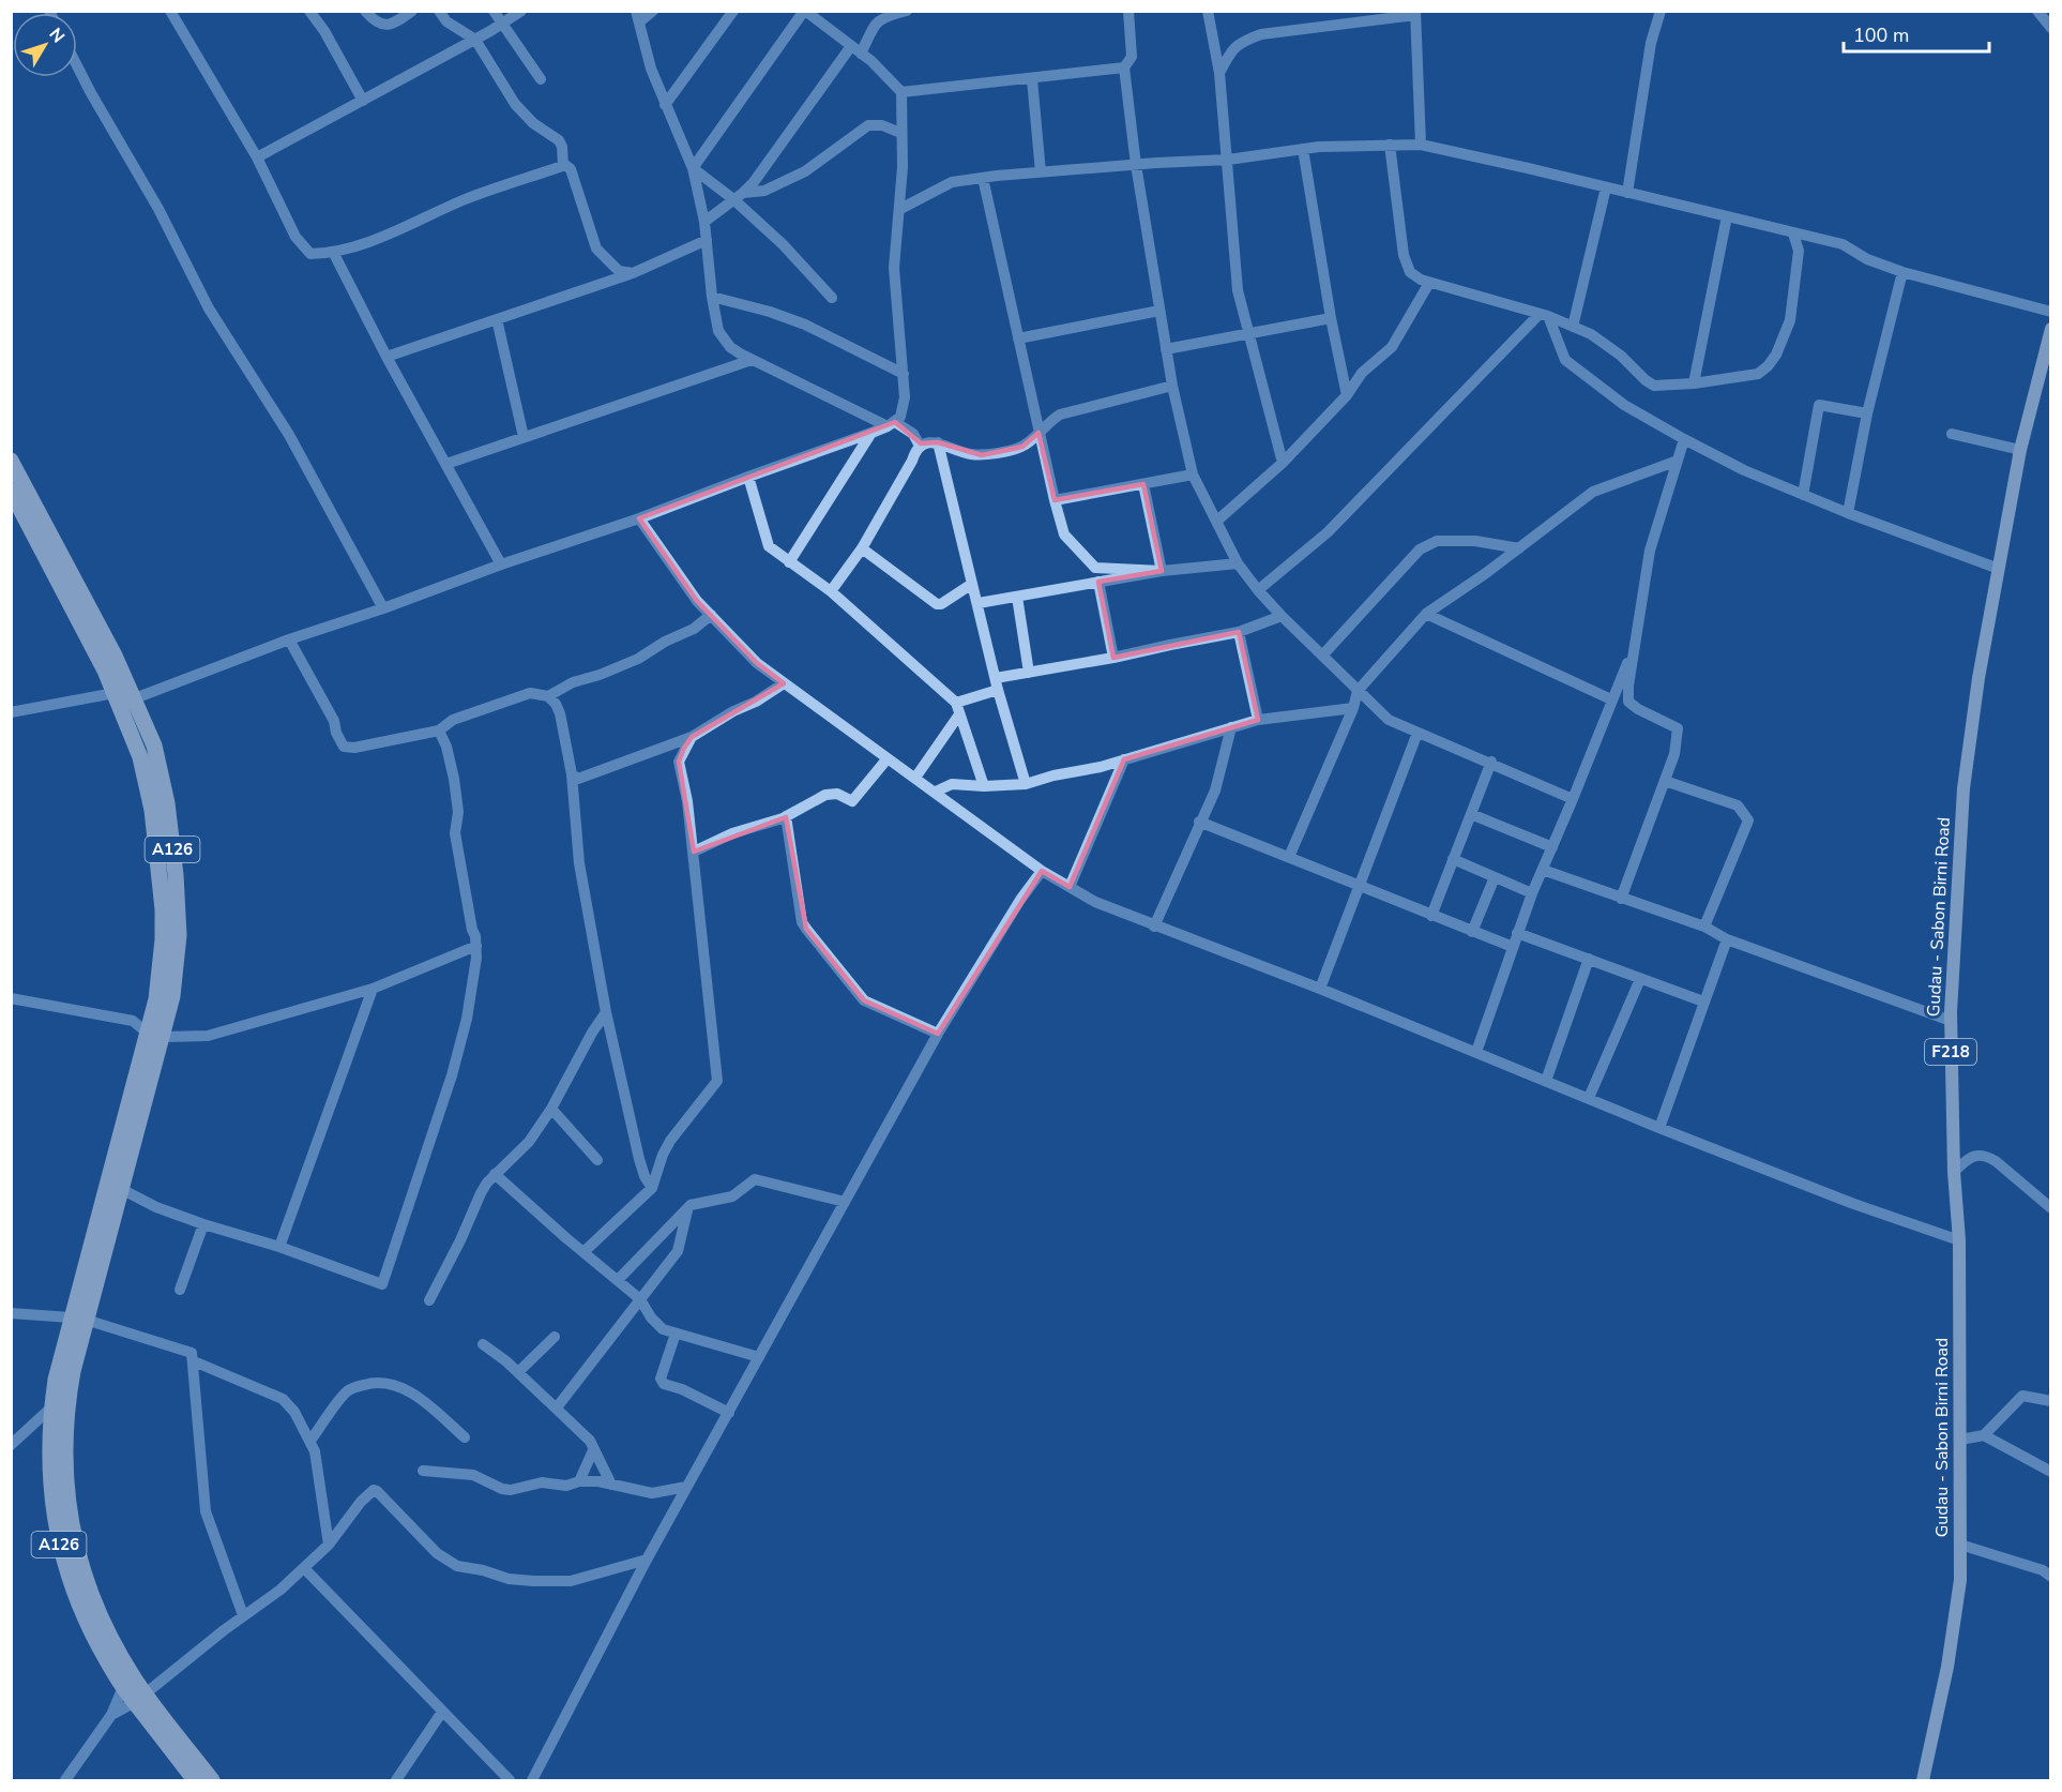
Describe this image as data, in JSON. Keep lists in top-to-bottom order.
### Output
{
  "streets": {
    "highway": ["A126"],
    "main road": ["Gudau - Sabon Birni Road", "F218"]
  },
  "scale_bar": "100 m",
  "north": "top right"
}
